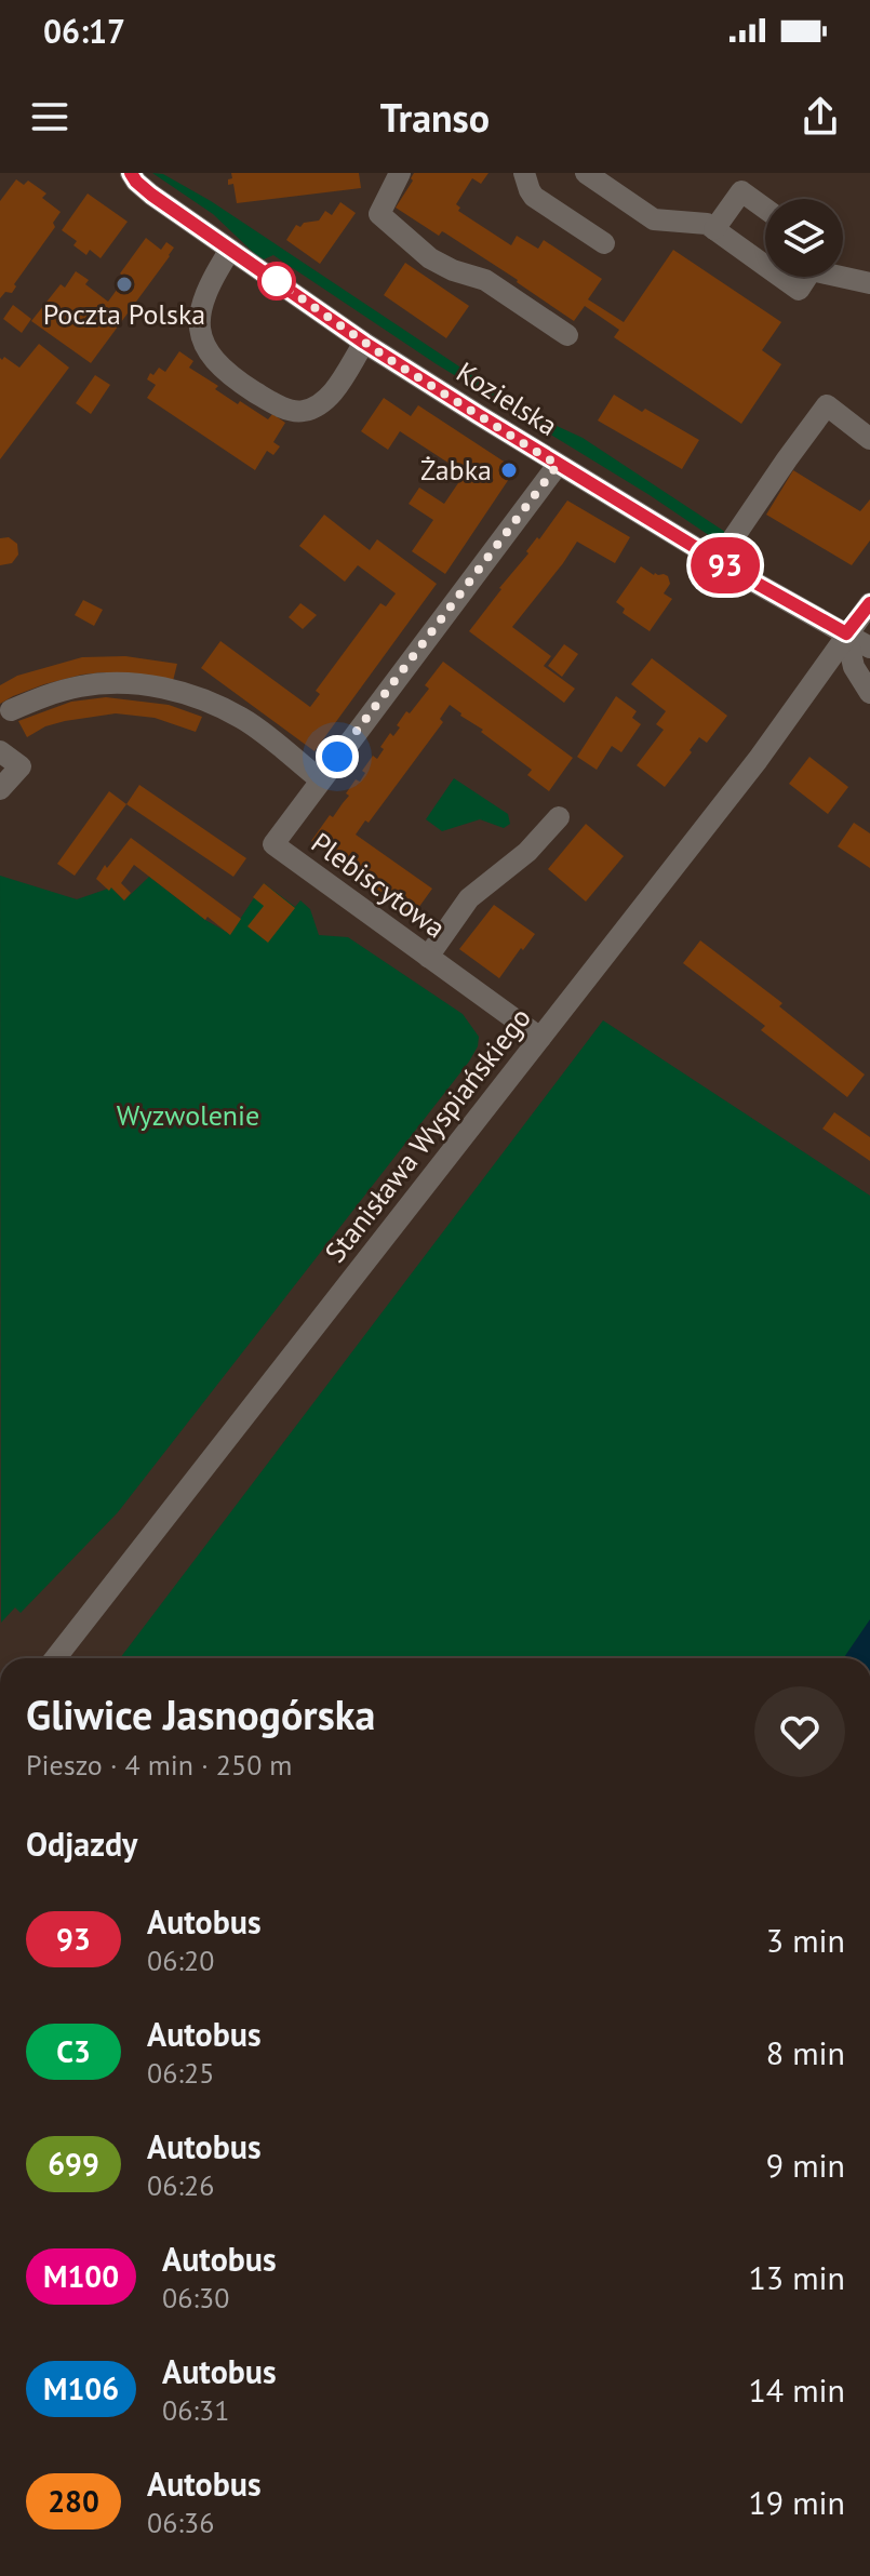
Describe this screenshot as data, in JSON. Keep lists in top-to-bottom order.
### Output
{
  "streets": {
    "street": ["Kozielska", "Plebiscytowa", "Stanisława Wyspiańskiego"]
  },
  "crossings": [
    ["Kozielska", "Plebiscytowa"],
    ["Kozielska", "Stanisława Wyspiańskiego"],
    ["Plebiscytowa", "Stanisława Wyspiańskiego"]
  ],
  "parks": ["Wyzwolenie"],
  "places": ["Poczta Polska", "Żabka"],
  "lines": ["bus line 93"],
  "page": {
    "status": "06:17",
    "header": "Transo",
    "on_map": "93",
    "heading": [
      ["Gliwice Jasnogórska", "Pieszo · 4 min · 250 m"],
      "Odjazdy"
    ],
    "list": [
      {
        "mark": "93",
        "name": "Autobus",
        "note": "06:20",
        "value": "3 min"
      },
      {
        "mark": "C3",
        "name": "Autobus",
        "note": "06:25",
        "value": "8 min"
      },
      {
        "mark": "699",
        "name": "Autobus",
        "note": "06:26",
        "value": "9 min"
      },
      {
        "mark": "M100",
        "name": "Autobus",
        "note": "06:30",
        "value": "13 min"
      },
      {
        "mark": "M106",
        "name": "Autobus",
        "note": "06:31",
        "value": "14 min"
      },
      {
        "mark": "280",
        "name": "Autobus",
        "note": "06:36",
        "value": "19 min"
      }
    ]
  }
}
